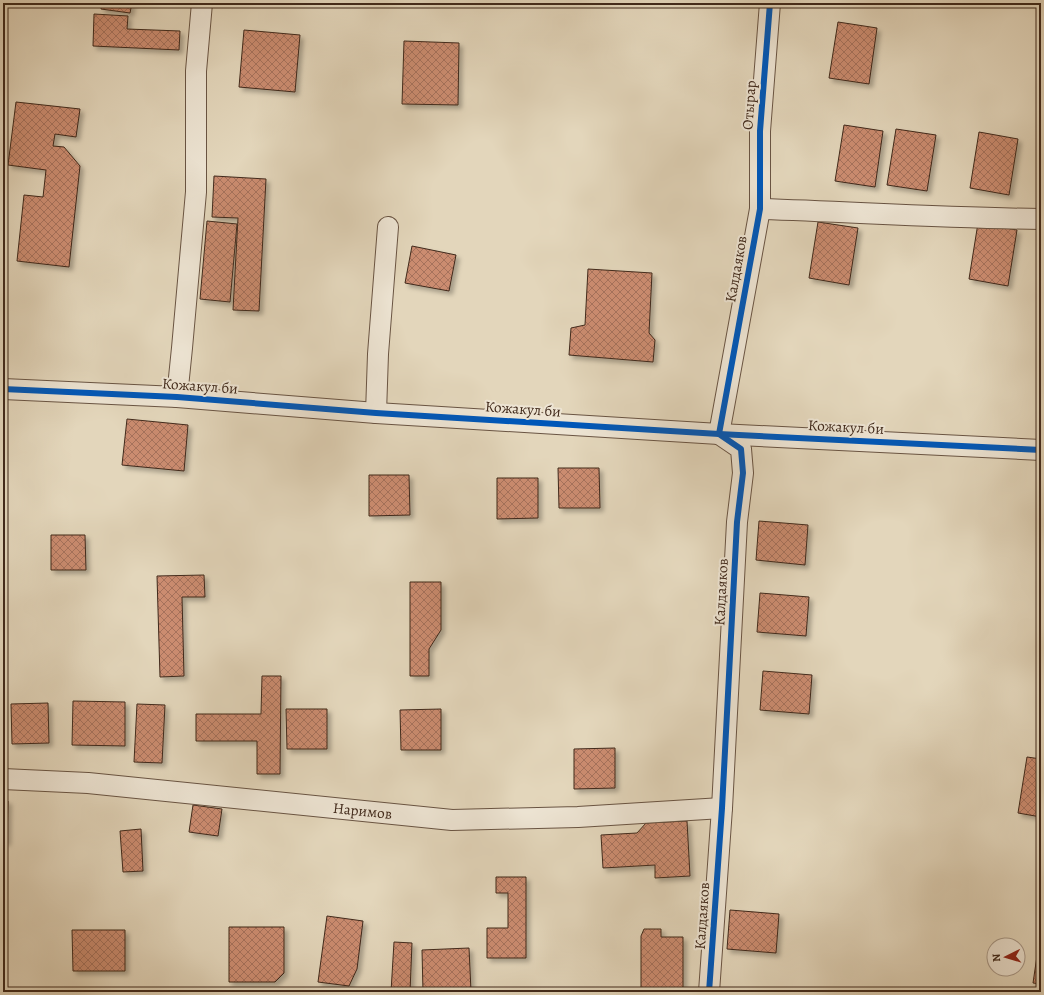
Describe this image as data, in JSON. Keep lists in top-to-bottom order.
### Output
{
  "streets": {
    "street": [
      "Отырар",
      "Калдаяков",
      "Кожакул би",
      "Наримов"
    ]
  },
  "crossings": [
    ["Отырар", "Калдаяков"],
    ["Калдаяков", "Кожакул би"],
    ["Калдаяков", "Наримов"]
  ],
  "north": "left"
}
